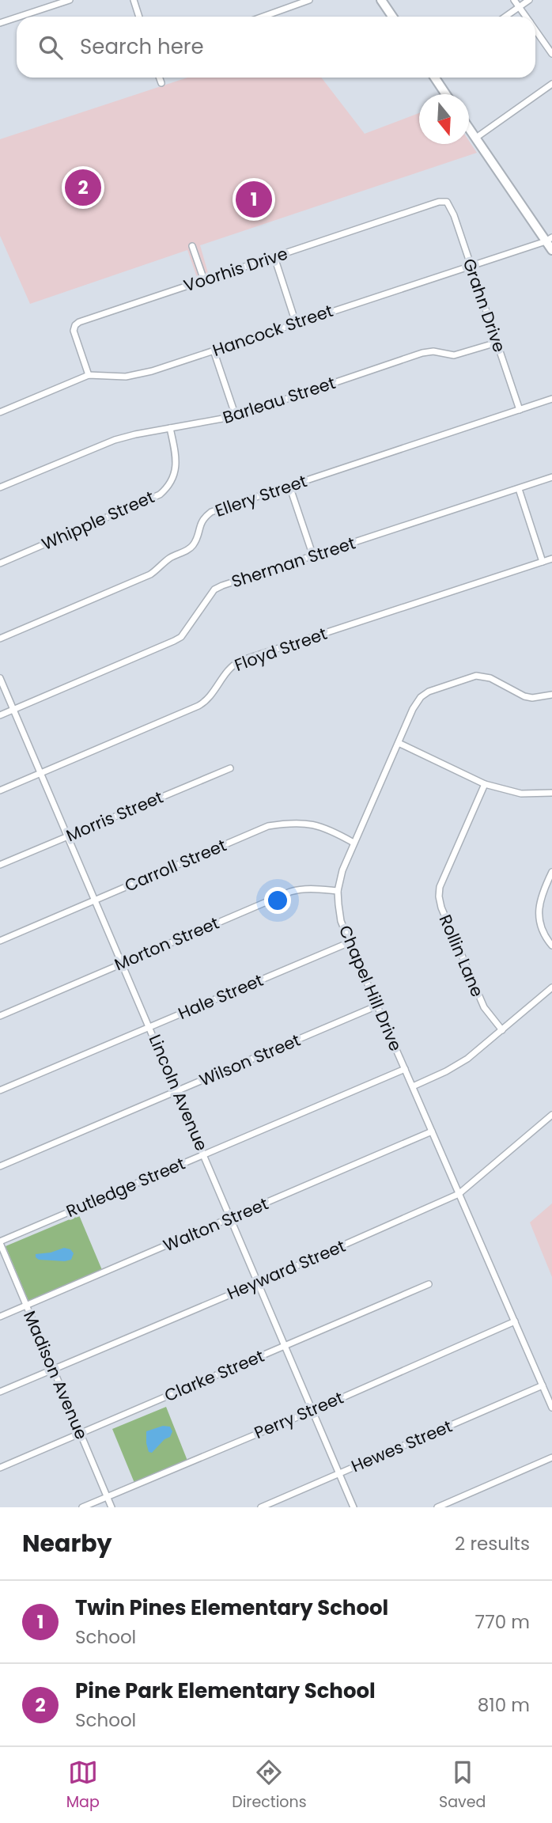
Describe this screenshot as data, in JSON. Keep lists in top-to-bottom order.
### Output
{
  "streets": {
    "street": [
      "Voorhis Drive",
      "Grahn Drive",
      "Hancock Street",
      "Barleau Street",
      "Ellery Street",
      "Whipple Street",
      "Sherman Street",
      "Floyd Street",
      "Morris Street",
      "Carroll Street",
      "Morton Street",
      "Rollin Lane",
      "Chapel Hill Drive",
      "Hale Street",
      "Wilson Street",
      "Lincoln Avenue",
      "Rutledge Street",
      "Walton Street",
      "Heyward Street",
      "Madison Avenue",
      "Clarke Street",
      "Perry Street",
      "Hewes Street"
    ]
  },
  "crossings": [
    ["Voorhis Drive", "Grahn Drive"],
    ["Voorhis Drive", "Hancock Street"],
    ["Grahn Drive", "Hancock Street"],
    ["Grahn Drive", "Barleau Street"],
    ["Grahn Drive", "Ellery Street"],
    ["Barleau Street", "Whipple Street"],
    ["Sherman Street", "Lincoln Avenue"],
    ["Floyd Street", "Lincoln Avenue"],
    ["Morris Street", "Lincoln Avenue"],
    ["Carroll Street", "Chapel Hill Drive"],
    ["Carroll Street", "Lincoln Avenue"],
    ["Morton Street", "Chapel Hill Drive"],
    ["Morton Street", "Lincoln Avenue"],
    ["Chapel Hill Drive", "Hale Street"],
    ["Chapel Hill Drive", "Wilson Street"],
    ["Chapel Hill Drive", "Rutledge Street"],
    ["Chapel Hill Drive", "Walton Street"],
    ["Chapel Hill Drive", "Heyward Street"],
    ["Chapel Hill Drive", "Perry Street"],
    ["Chapel Hill Drive", "Hewes Street"],
    ["Hale Street", "Lincoln Avenue"],
    ["Wilson Street", "Lincoln Avenue"],
    ["Lincoln Avenue", "Rutledge Street"],
    ["Lincoln Avenue", "Walton Street"],
    ["Lincoln Avenue", "Heyward Street"],
    ["Lincoln Avenue", "Clarke Street"],
    ["Lincoln Avenue", "Perry Street"],
    ["Lincoln Avenue", "Hewes Street"],
    ["Rutledge Street", "Madison Avenue"],
    ["Walton Street", "Madison Avenue"],
    ["Heyward Street", "Madison Avenue"],
    ["Madison Avenue", "Clarke Street"],
    ["Madison Avenue", "Perry Street"]
  ],
  "north": "bottom",
  "page": {
    "search": "Search here",
    "pins": ["2", "1"],
    "heading": ["Nearby", "2 results"],
    "list": [
      {
        "mark": "1",
        "name": "Twin Pines Elementary School",
        "note": "School",
        "value": "770 m"
      },
      {
        "mark": "2",
        "name": "Pine Park Elementary School",
        "note": "School",
        "value": "810 m"
      }
    ],
    "nav": ["Map", "Directions", "Saved"]
  }
}
